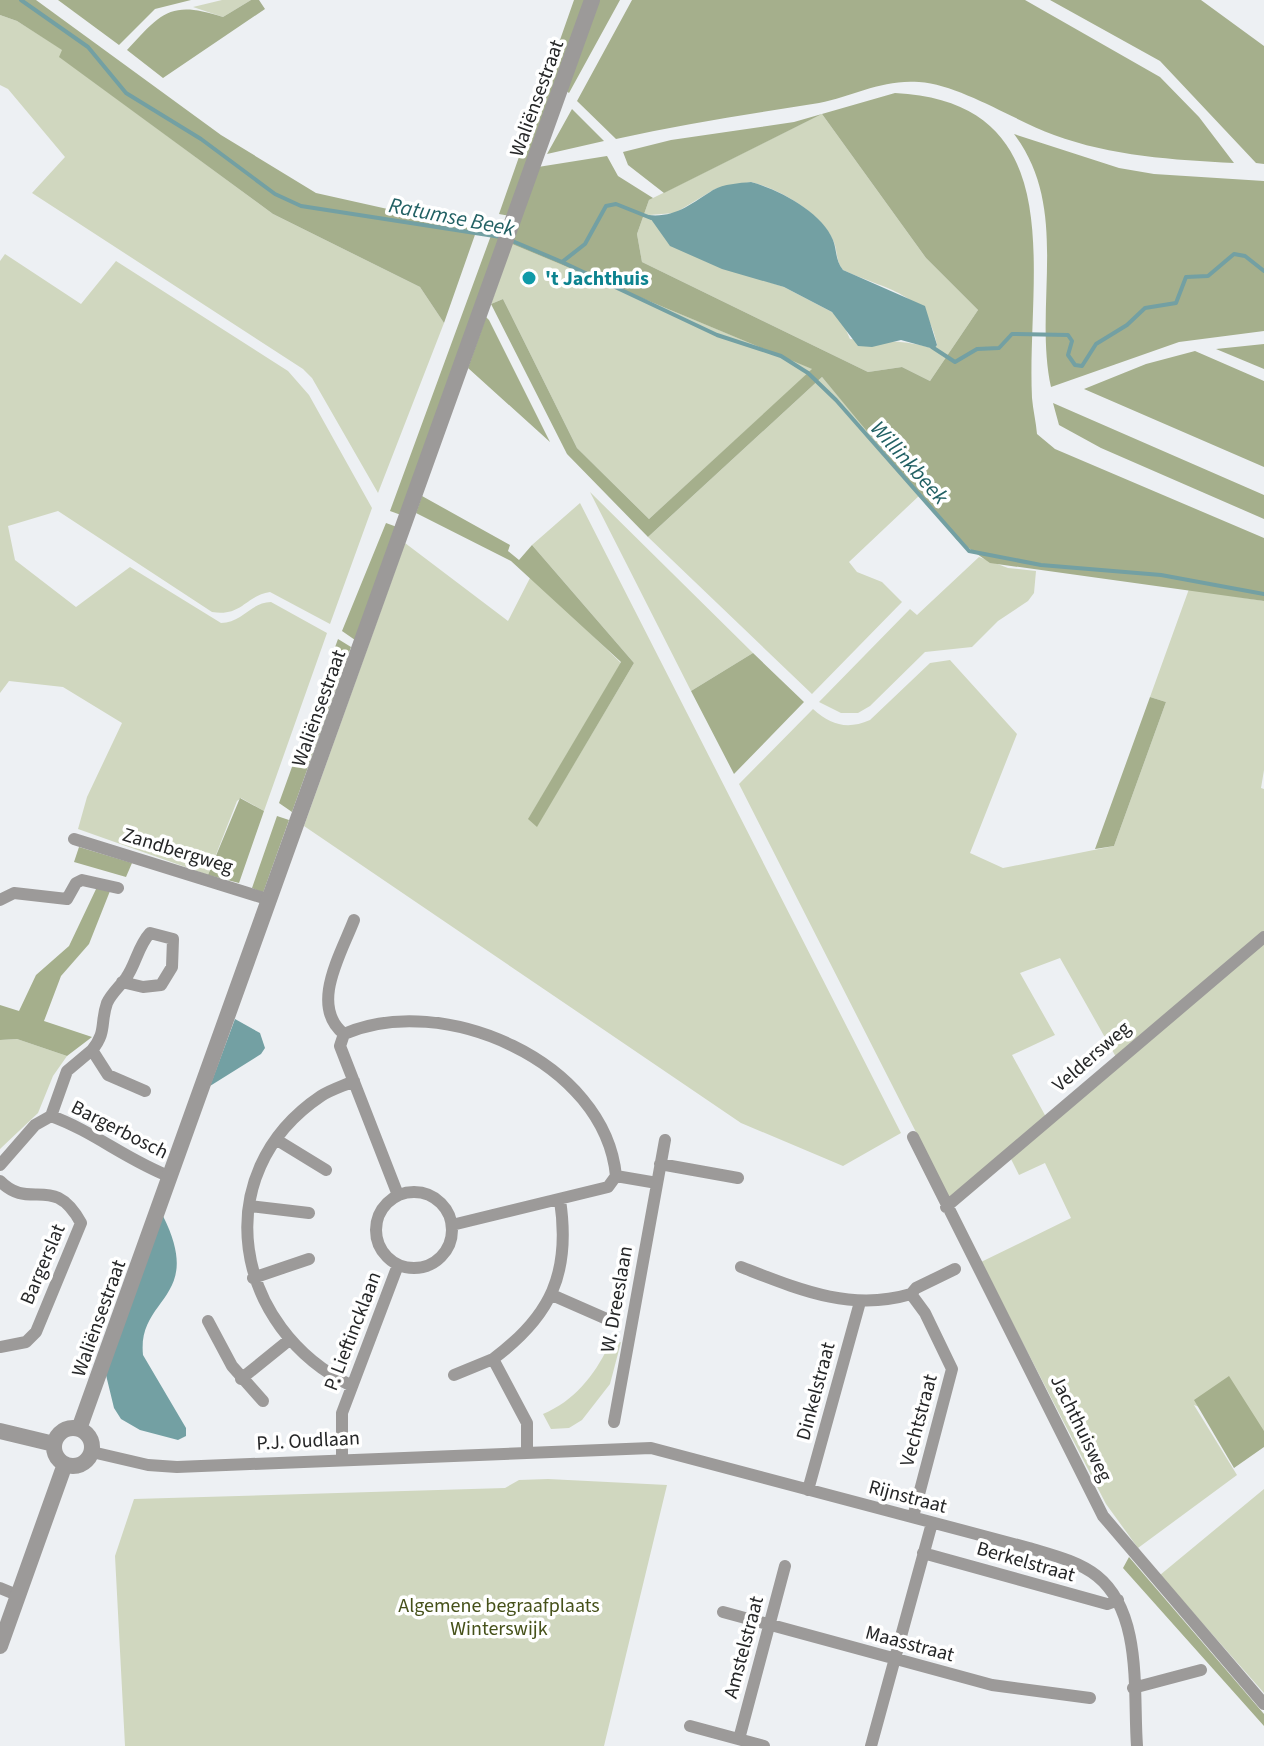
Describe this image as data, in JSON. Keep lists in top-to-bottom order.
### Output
{
  "streets": {
    "street": [
      "Waliënsestraat",
      "Zandbergweg",
      "Veldersweg",
      "Bargerbosch",
      "Bargerslat",
      "W. Dreeslaan",
      "P. Lieftincklaan",
      "Dinkelstraat",
      "Vechtstraat",
      "Jachthuisweg",
      "P.J. Oudlaan",
      "Rijnstraat",
      "Berkelstraat",
      "Maasstraat",
      "Amstelstraat"
    ]
  },
  "crossings": [
    ["Waliënsestraat", "Zandbergweg"],
    ["Waliënsestraat", "Bargerbosch"],
    ["Waliënsestraat", "P.J. Oudlaan"],
    ["Veldersweg", "Jachthuisweg"],
    ["P. Lieftincklaan", "P.J. Oudlaan"],
    ["Dinkelstraat", "Rijnstraat"],
    ["Vechtstraat", "Rijnstraat"],
    ["P.J. Oudlaan", "Rijnstraat"],
    ["Rijnstraat", "Berkelstraat"],
    ["Maasstraat", "Amstelstraat"]
  ],
  "water": ["Ratumse Beek", "Willinkbeek"],
  "parks": ["Algemene begraafplaats Winterswijk"],
  "places": ["'t Jachthuis"]
}
